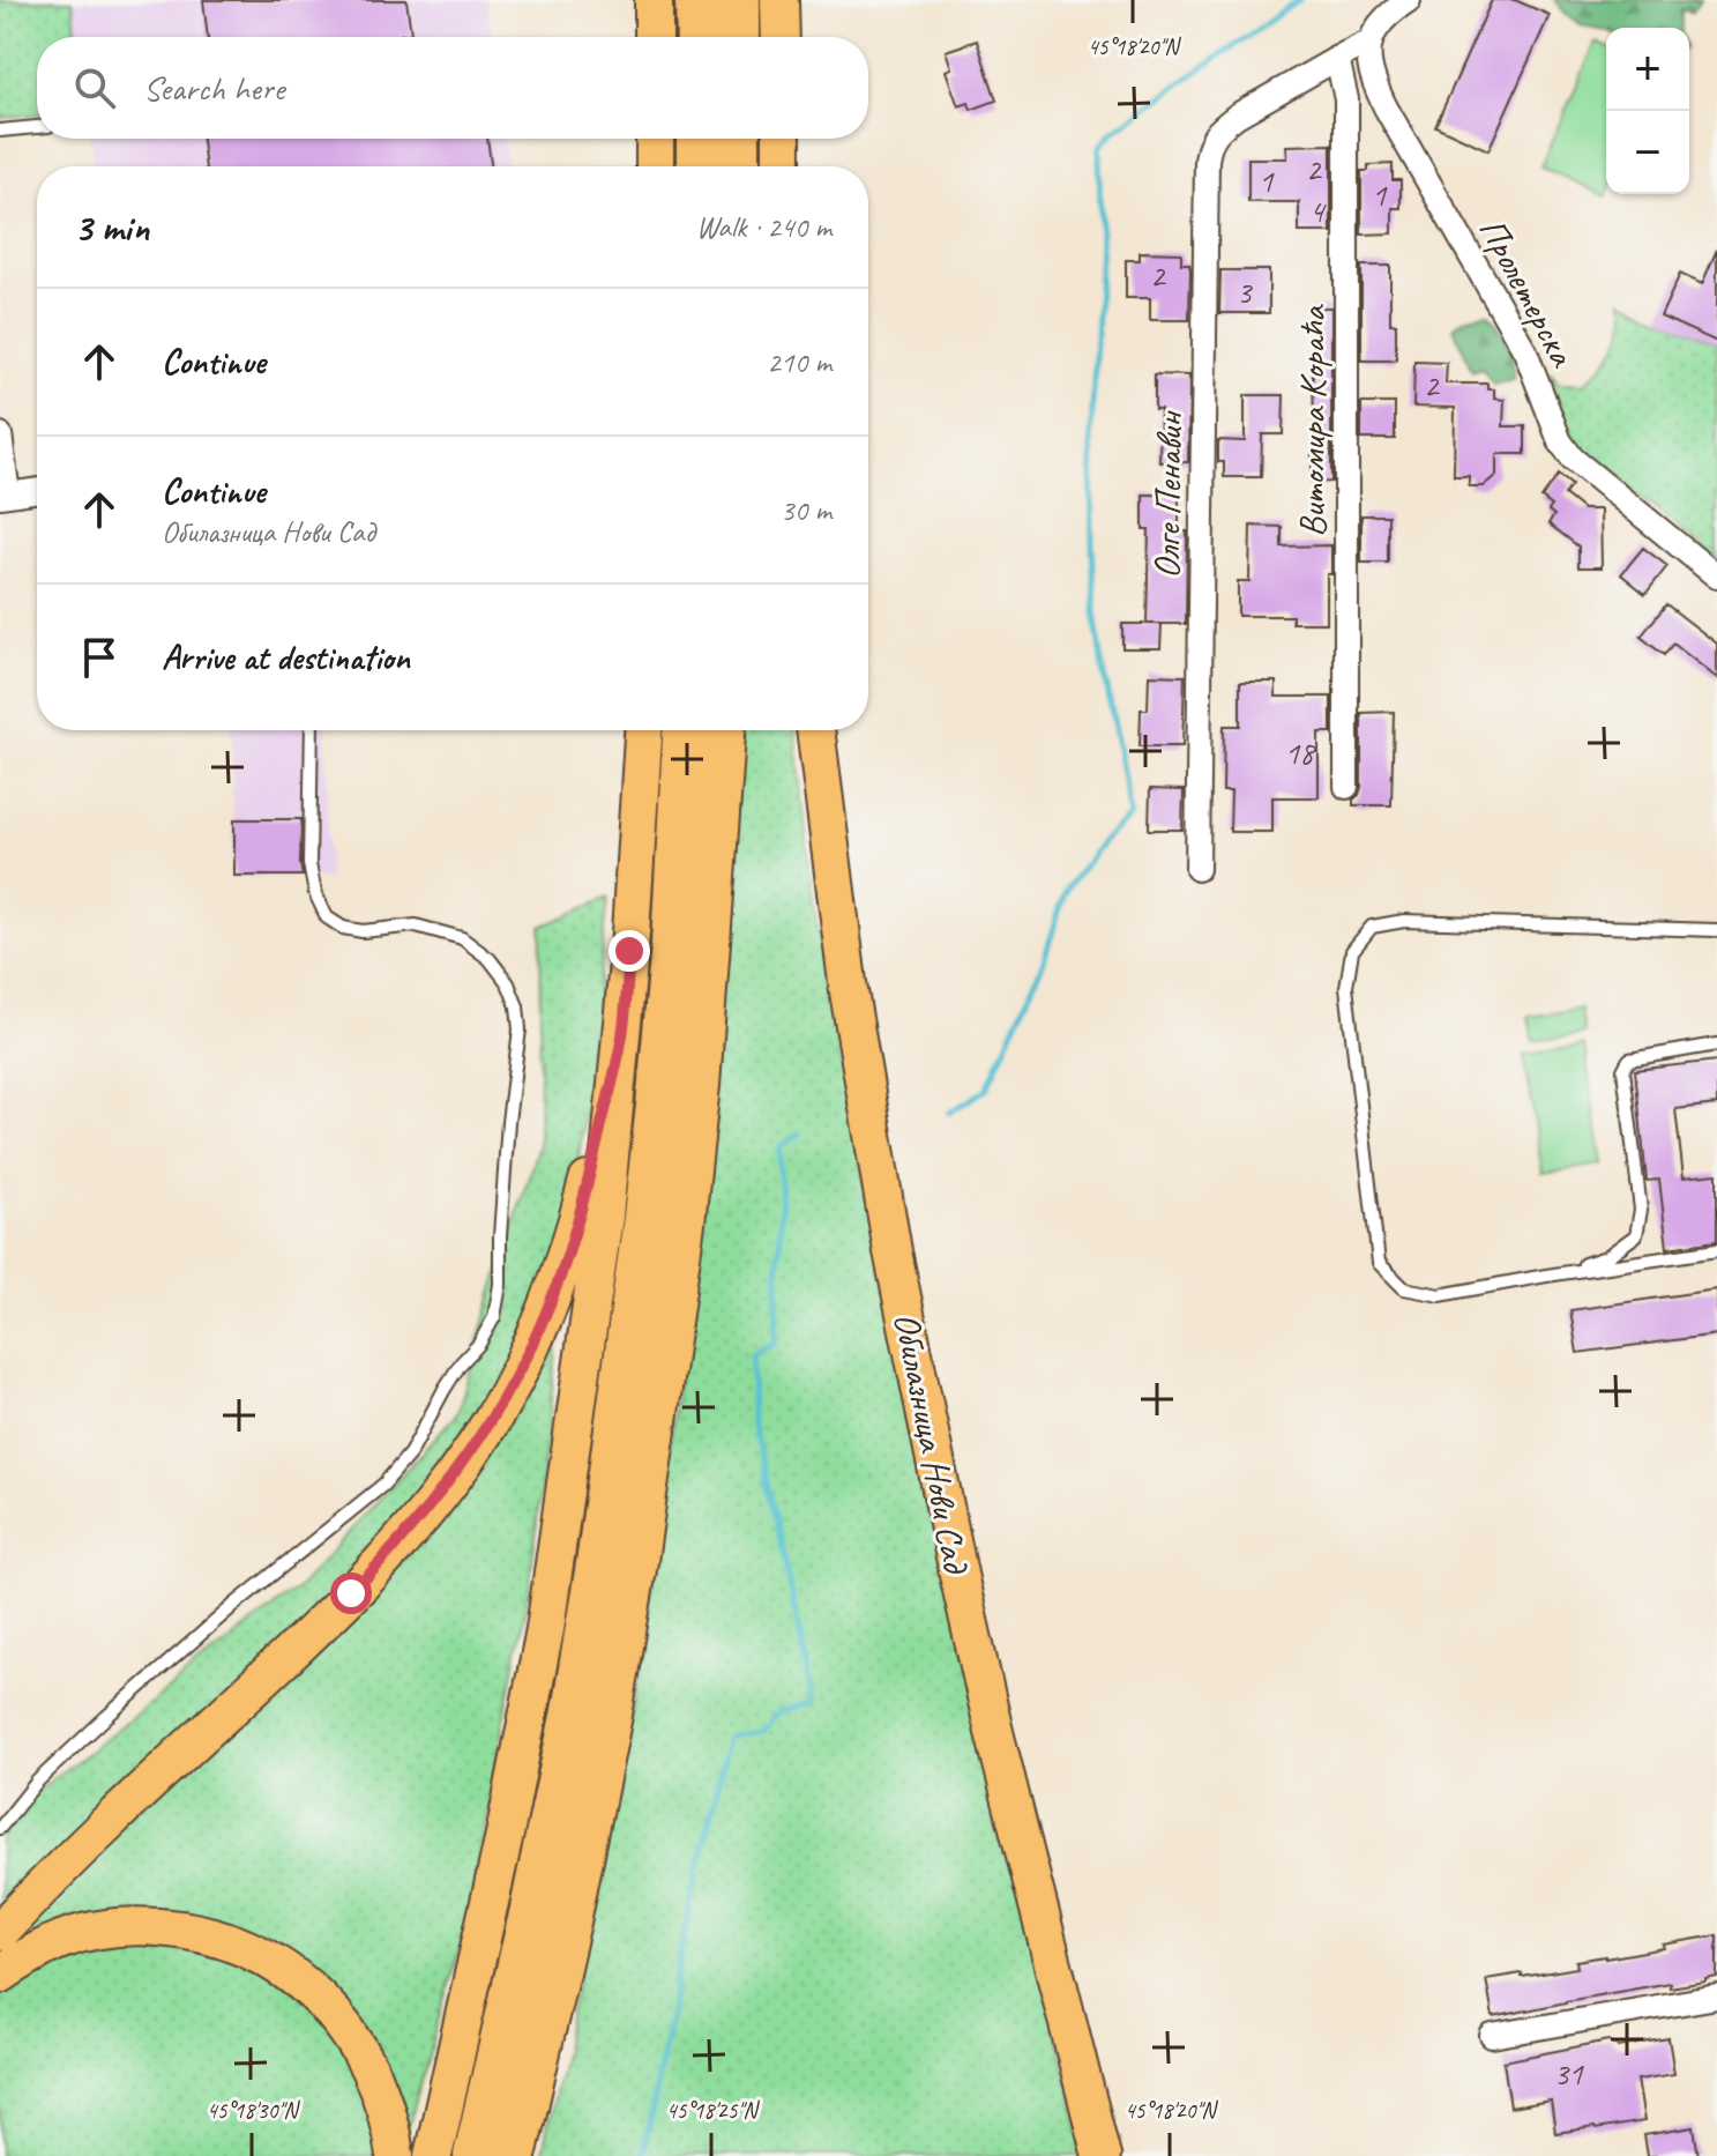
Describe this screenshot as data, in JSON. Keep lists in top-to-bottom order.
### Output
{
  "streets": {
    "main road": ["Обилазница Нови Сад"],
    "street": ["Пролетерска", "Витомира Кораћа", "Олге Пенавин"]
  },
  "crossings": [
    ["Витомира Кораћа", "Олге Пенавин"]
  ],
  "house_numbers": [
    "2",
    "1",
    "1",
    "4",
    "2",
    "3",
    "2",
    "18",
    "31"
  ],
  "page": {
    "map_buttons": ["+", "−"],
    "search": "Search here",
    "heading": ["3 min", "Walk · 240 m"],
    "list": [
      ["Continue", "210 m"],
      ["Continue", "Обилазница Нови Сад", "30 m"],
      "Arrive at destination"
    ]
  },
  "coordinates": ["45°18'20\"N", "45°18'30\"N", "45°18'25\"N"]
}
